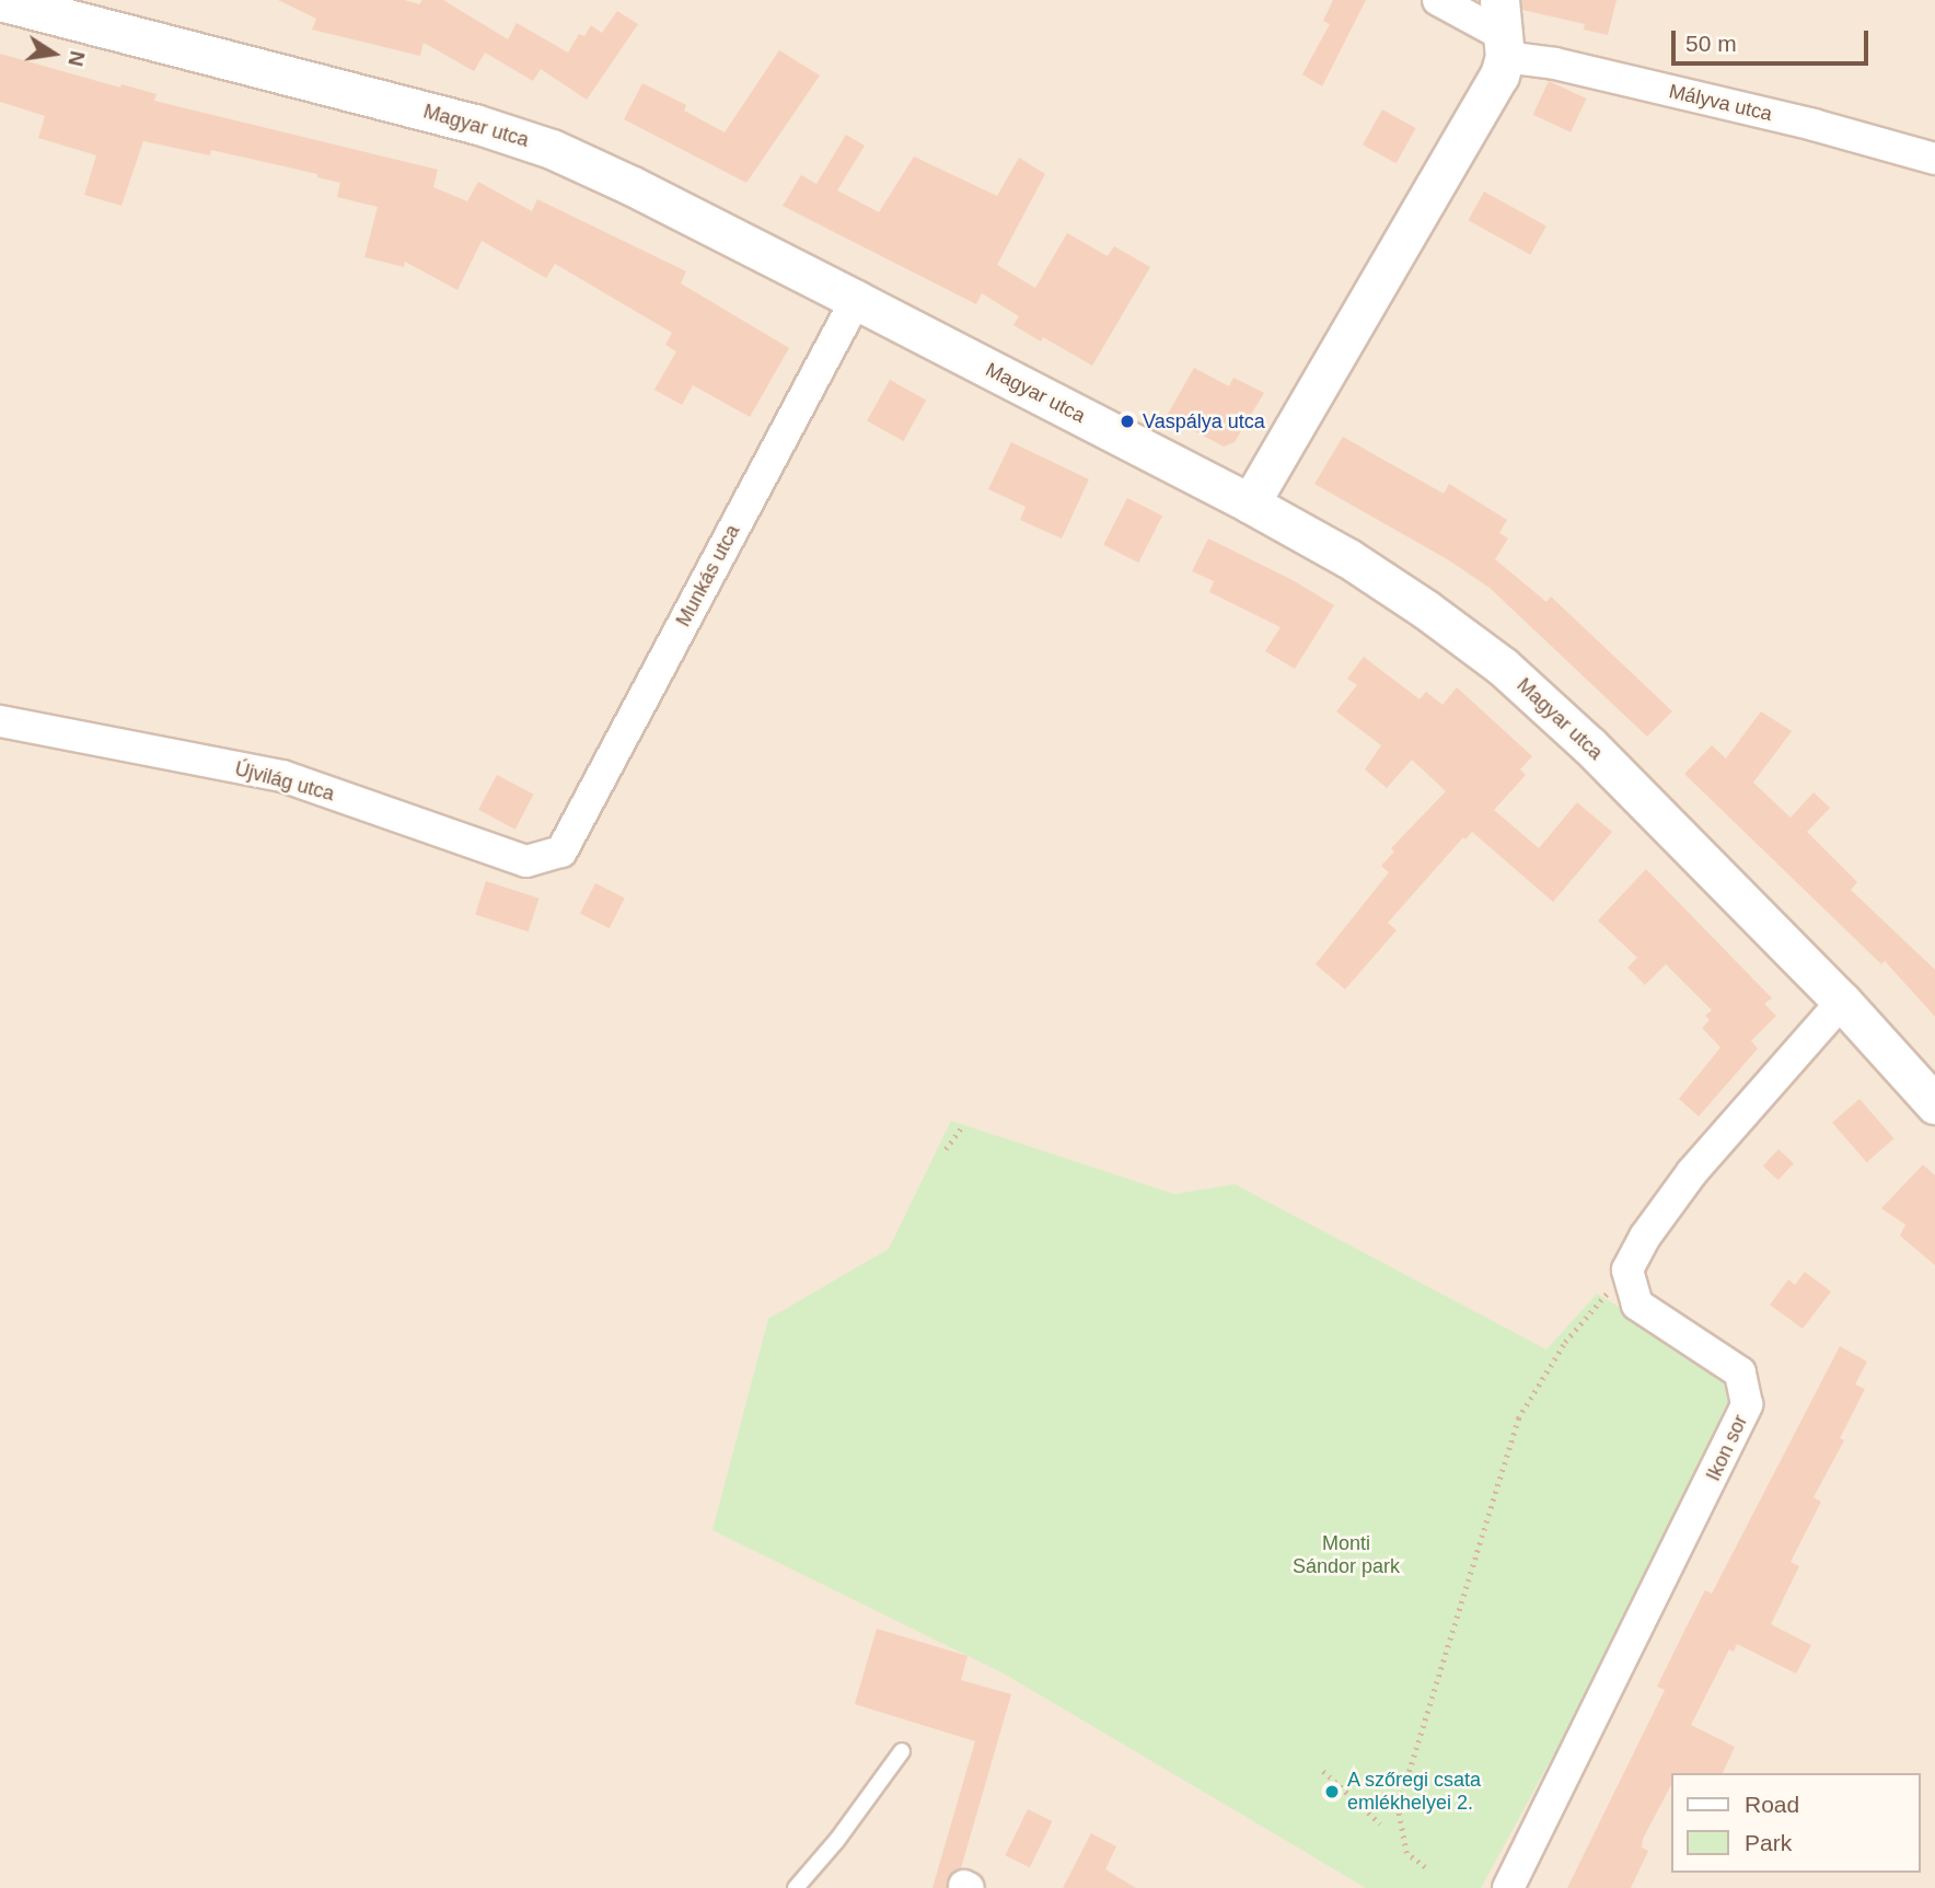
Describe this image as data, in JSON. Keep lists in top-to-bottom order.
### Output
{
  "streets": {
    "street": [
      "Mályva utca",
      "Magyar utca",
      "Munkás utca",
      "Újvilág utca",
      "Ikon sor"
    ]
  },
  "crossings": [
    ["Magyar utca", "Munkás utca"],
    ["Munkás utca", "Újvilág utca"]
  ],
  "parks": ["Monti Sándor park"],
  "places": ["Vaspálya utca", "A szőregi csata emlékhelyei 2."],
  "legend": ["Road", "Park"],
  "scale_bar": "50 m",
  "north": "right"
}
